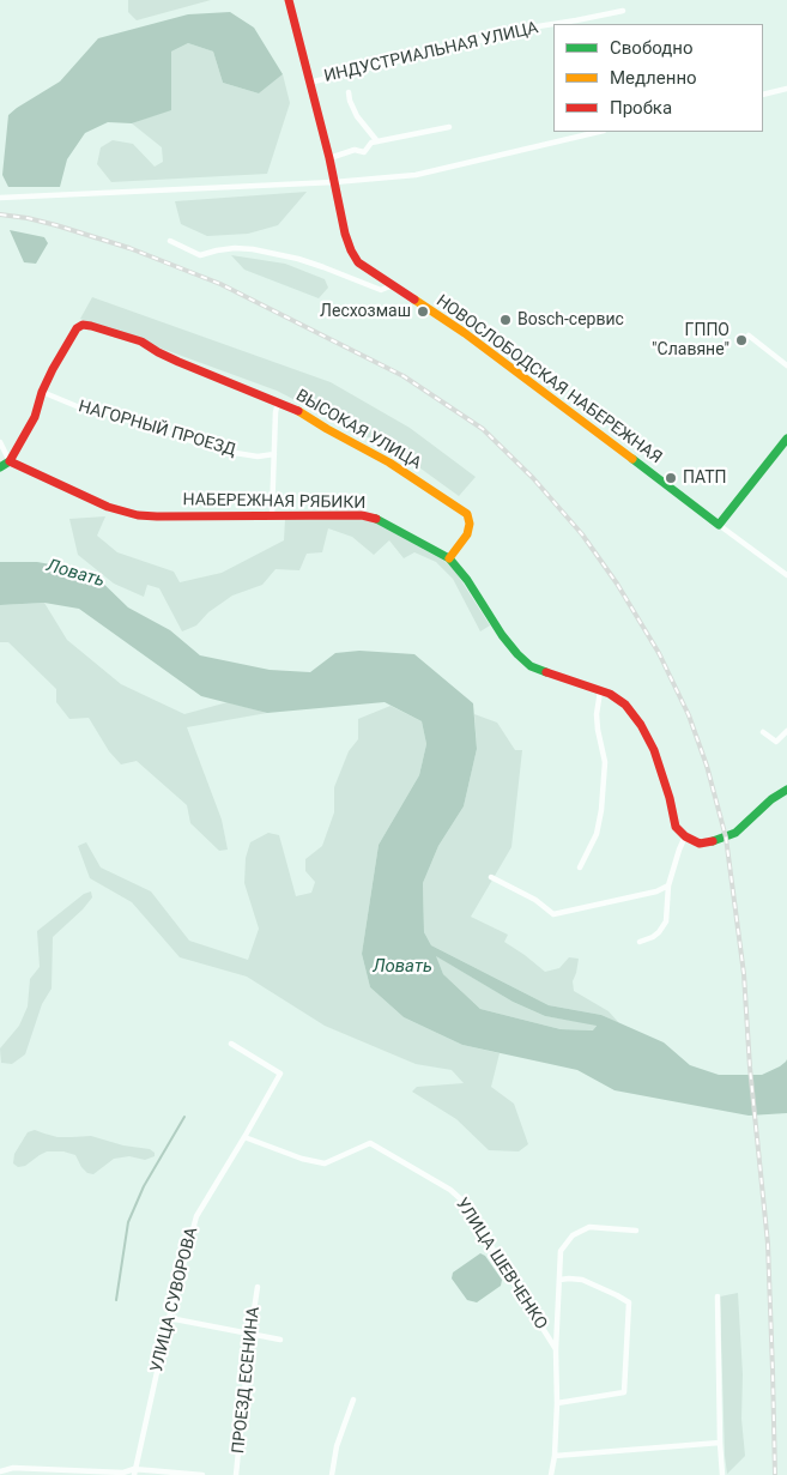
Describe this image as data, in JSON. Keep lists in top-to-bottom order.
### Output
{
  "streets": {
    "street": [
      "ИНДУСТРИАЛЬНАЯ УЛИЦА",
      "НОВОСЛОБОДСКАЯ НАБЕРЕЖНАЯ",
      "НАГОРНЫЙ ПРОЕЗД",
      "ВЫСОКАЯ УЛИЦА",
      "НАБЕРЕЖНАЯ РЯБИКИ",
      "УЛИЦА ШЕВЧЕНКО",
      "УЛИЦА СУВОРОВА",
      "ПРОЕЗД ЕСЕНИНА"
    ]
  },
  "crossings": [
    ["ИНДУСТРИАЛЬНАЯ УЛИЦА", "НОВОСЛОБОДСКАЯ НАБЕРЕЖНАЯ"],
    ["НАГОРНЫЙ ПРОЕЗД", "ВЫСОКАЯ УЛИЦА"],
    ["ВЫСОКАЯ УЛИЦА", "НАБЕРЕЖНАЯ РЯБИКИ"],
    ["УЛИЦА ШЕВЧЕНКО", "УЛИЦА СУВОРОВА"]
  ],
  "water": ["Ловать"],
  "places": [
    "Лесхозмаш",
    "Bosch-сервис",
    "ГППО \"Славяне\"",
    "ПАТП"
  ],
  "legend": ["Свободно", "Медленно", "Пробка"]
}
